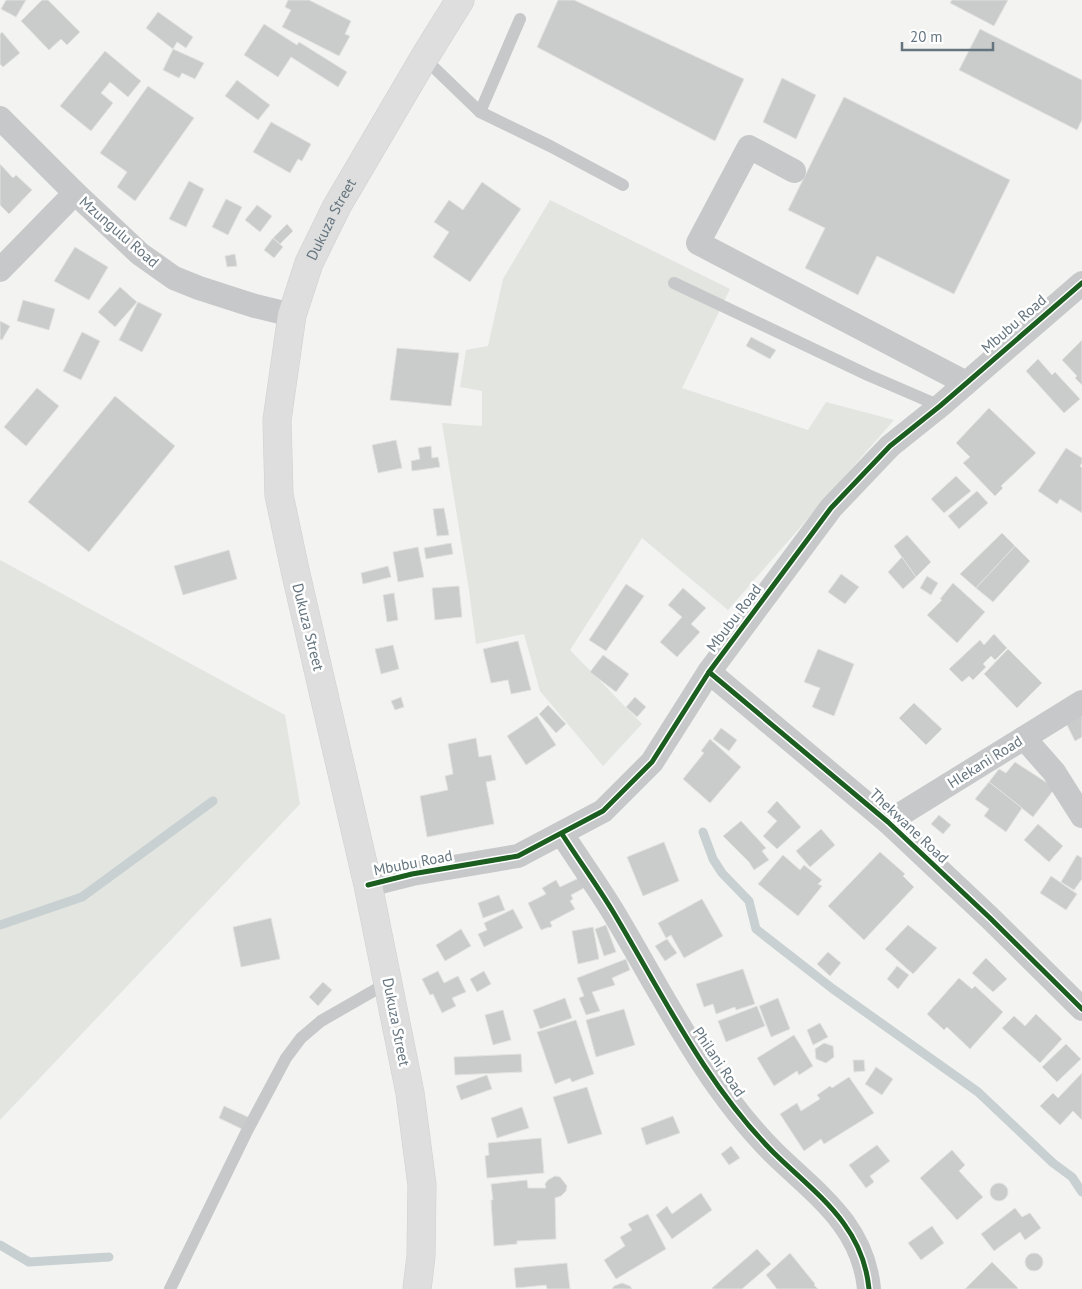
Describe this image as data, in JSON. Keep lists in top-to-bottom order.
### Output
{
  "streets": {
    "main road": ["Dukuza Street"],
    "street": [
      "Mzungulu Road",
      "Mbubu Road",
      "Hlekani Road",
      "Thekwane Road",
      "Philani Road"
    ]
  },
  "crossings": [
    ["Dukuza Street", "Mzungulu Road"],
    ["Dukuza Street", "Mbubu Road"],
    ["Mbubu Road", "Thekwane Road"],
    ["Mbubu Road", "Philani Road"],
    ["Hlekani Road", "Thekwane Road"]
  ],
  "scale_bar": "20 m"
}
